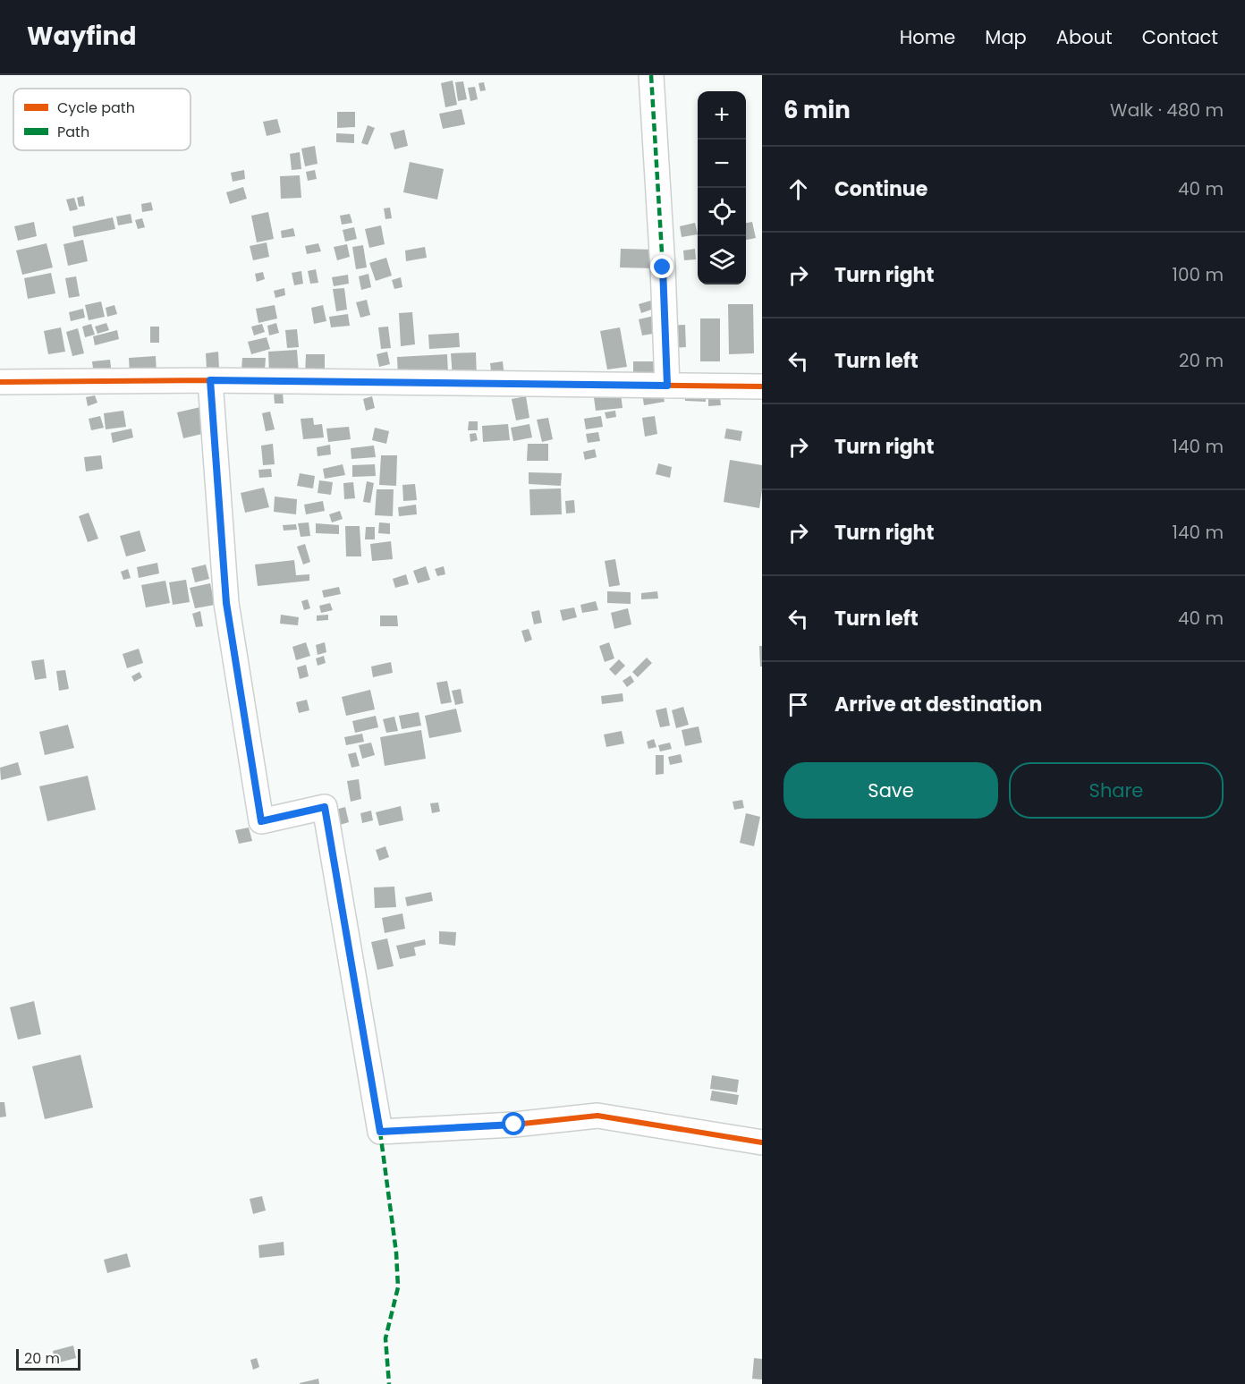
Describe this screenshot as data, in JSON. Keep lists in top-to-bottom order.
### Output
{
  "legend": ["Cycle path", "Path"],
  "scale_bar": "20 m",
  "page": {
    "header": "Wayfind",
    "nav": [
      "Home",
      "Map",
      "About",
      "Contact"
    ],
    "heading": ["6 min", "Walk · 480 m"],
    "map_buttons": ["+", "−"],
    "list": [
      ["Continue", "40 m"],
      ["Turn right", "100 m"],
      ["Turn left", "20 m"],
      ["Turn right", "140 m"],
      ["Turn right", "140 m"],
      ["Turn left", "40 m"],
      "Arrive at destination"
    ],
    "buttons": ["Save", "Share"],
    "scale": "20 m"
  }
}
